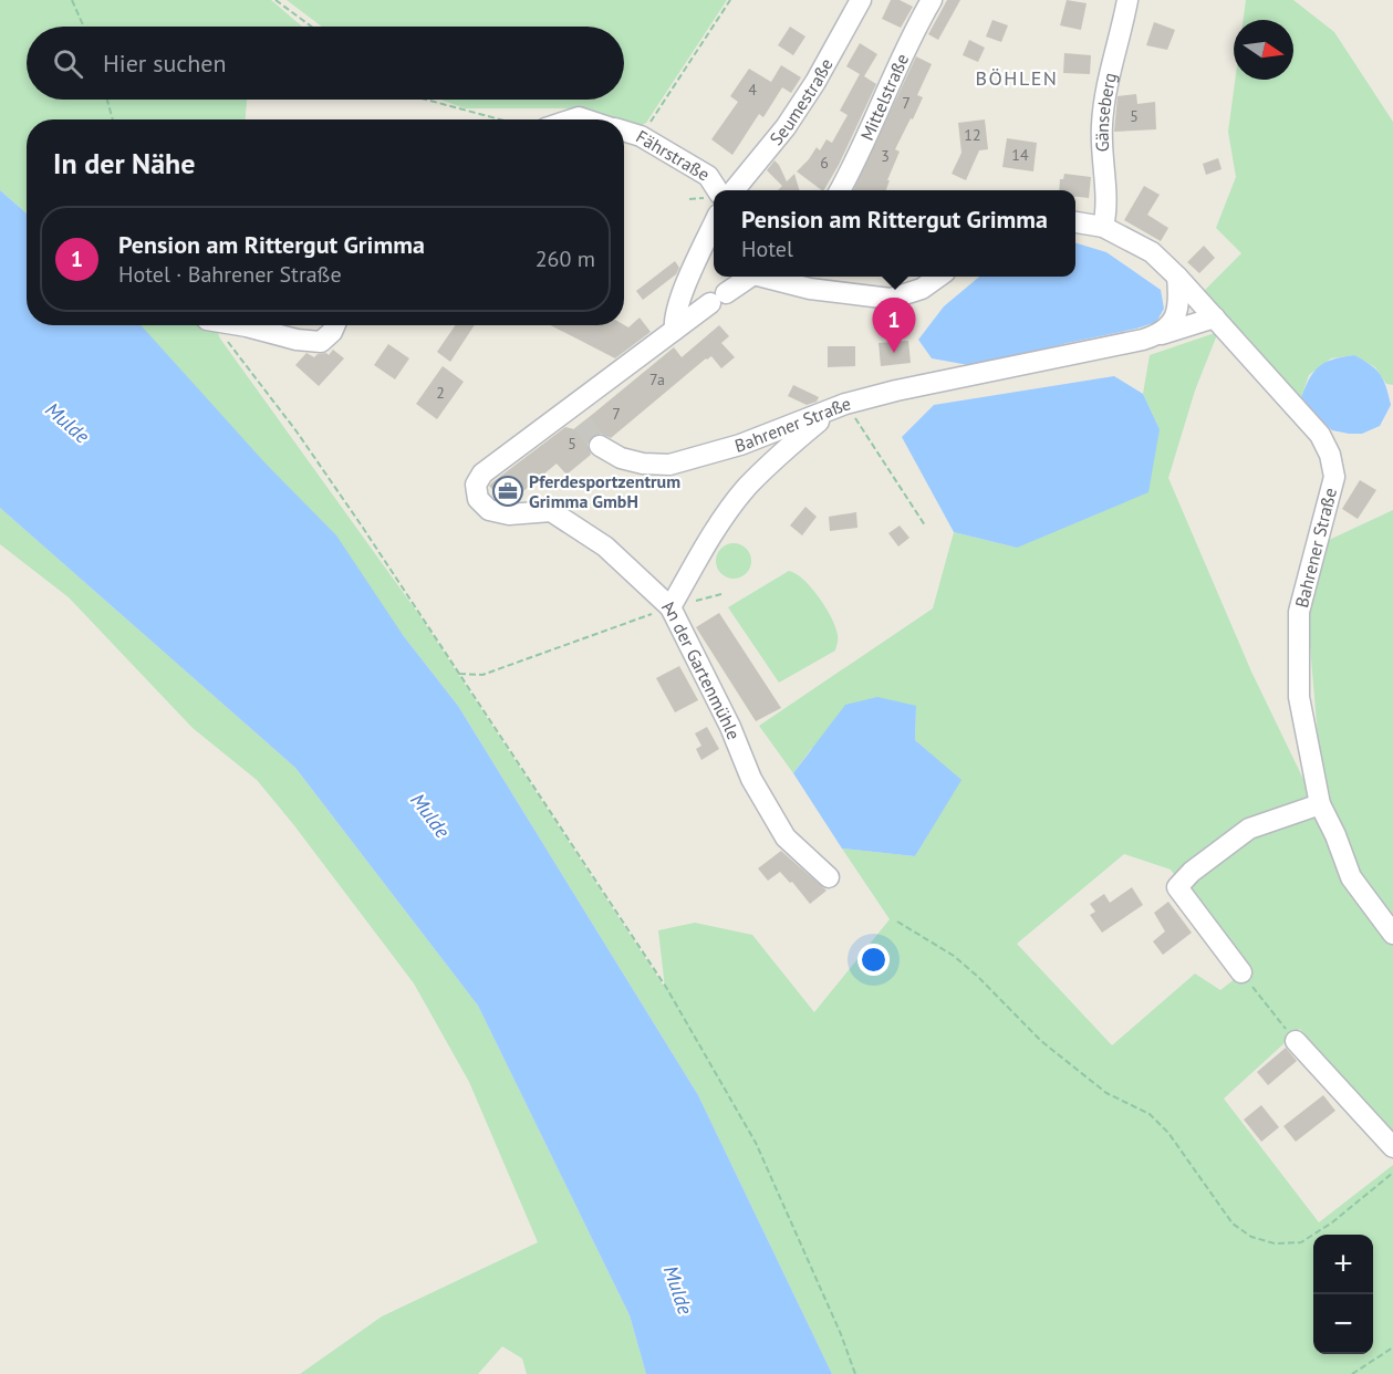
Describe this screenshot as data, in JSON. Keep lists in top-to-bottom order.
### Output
{
  "streets": {
    "street": [
      "Mittelstraße",
      "Seumestraße",
      "Gänseberg",
      "Fährstraße",
      "Bahrener Straße",
      "An der Gartenmühle"
    ]
  },
  "crossings": [
    ["Gänseberg", "Bahrener Straße"],
    ["Bahrener Straße", "An der Gartenmühle"]
  ],
  "districts": ["BÖHLEN"],
  "water": ["Mulde"],
  "places": {
    "office": ["Pferdesportzentrum Grimma GmbH"]
  },
  "house_numbers": [
    "4",
    "7",
    "5",
    "12",
    "14",
    "3",
    "6",
    "7a",
    "2",
    "7",
    "5"
  ],
  "north": "right",
  "page": {
    "search": "Hier suchen",
    "heading": "In der Nähe",
    "popup": ["Pension am Rittergut Grimma", "Hotel"],
    "list": [
      {
        "mark": "1",
        "name": "Pension am Rittergut Grimma",
        "note": "Hotel · Bahrener Straße",
        "value": "260 m"
      }
    ],
    "pins": "1",
    "map_buttons": ["+", "−"]
  }
}
